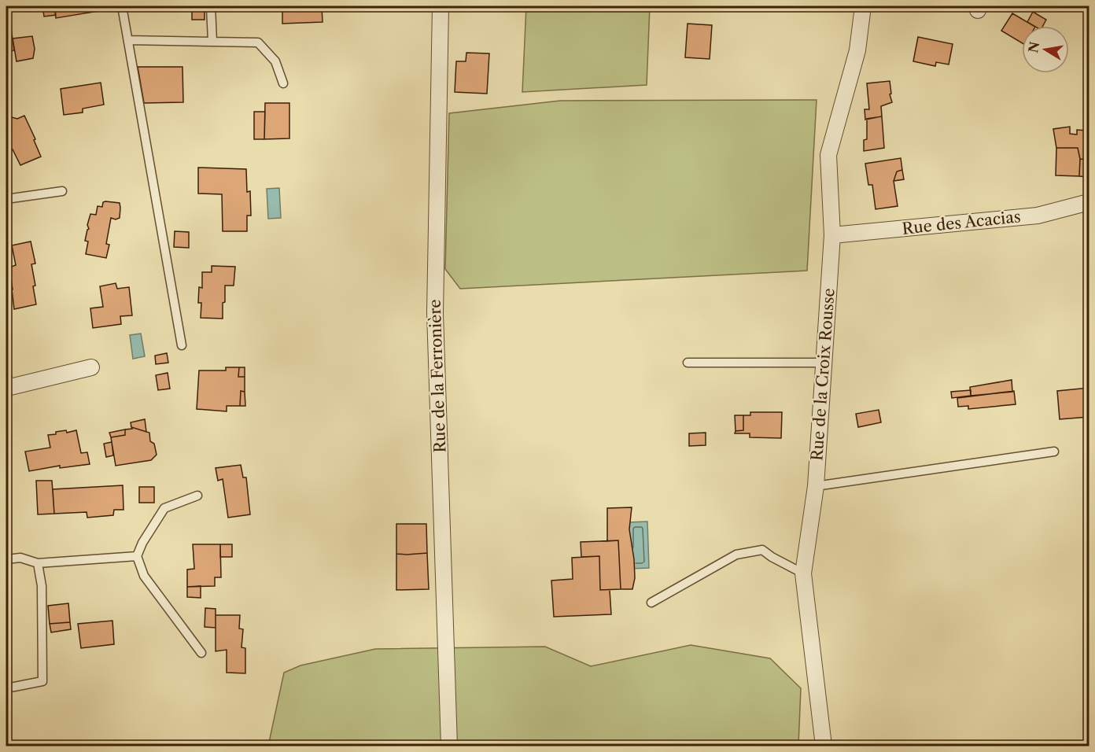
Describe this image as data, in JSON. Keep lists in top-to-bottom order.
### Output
{
  "streets": {
    "street": ["Rue des Acacias", "Rue de la Croix Rousse", "Rue de la Ferronière"]
  },
  "crossings": [
    ["Rue des Acacias", "Rue de la Croix Rousse"]
  ],
  "north": "left"
}
